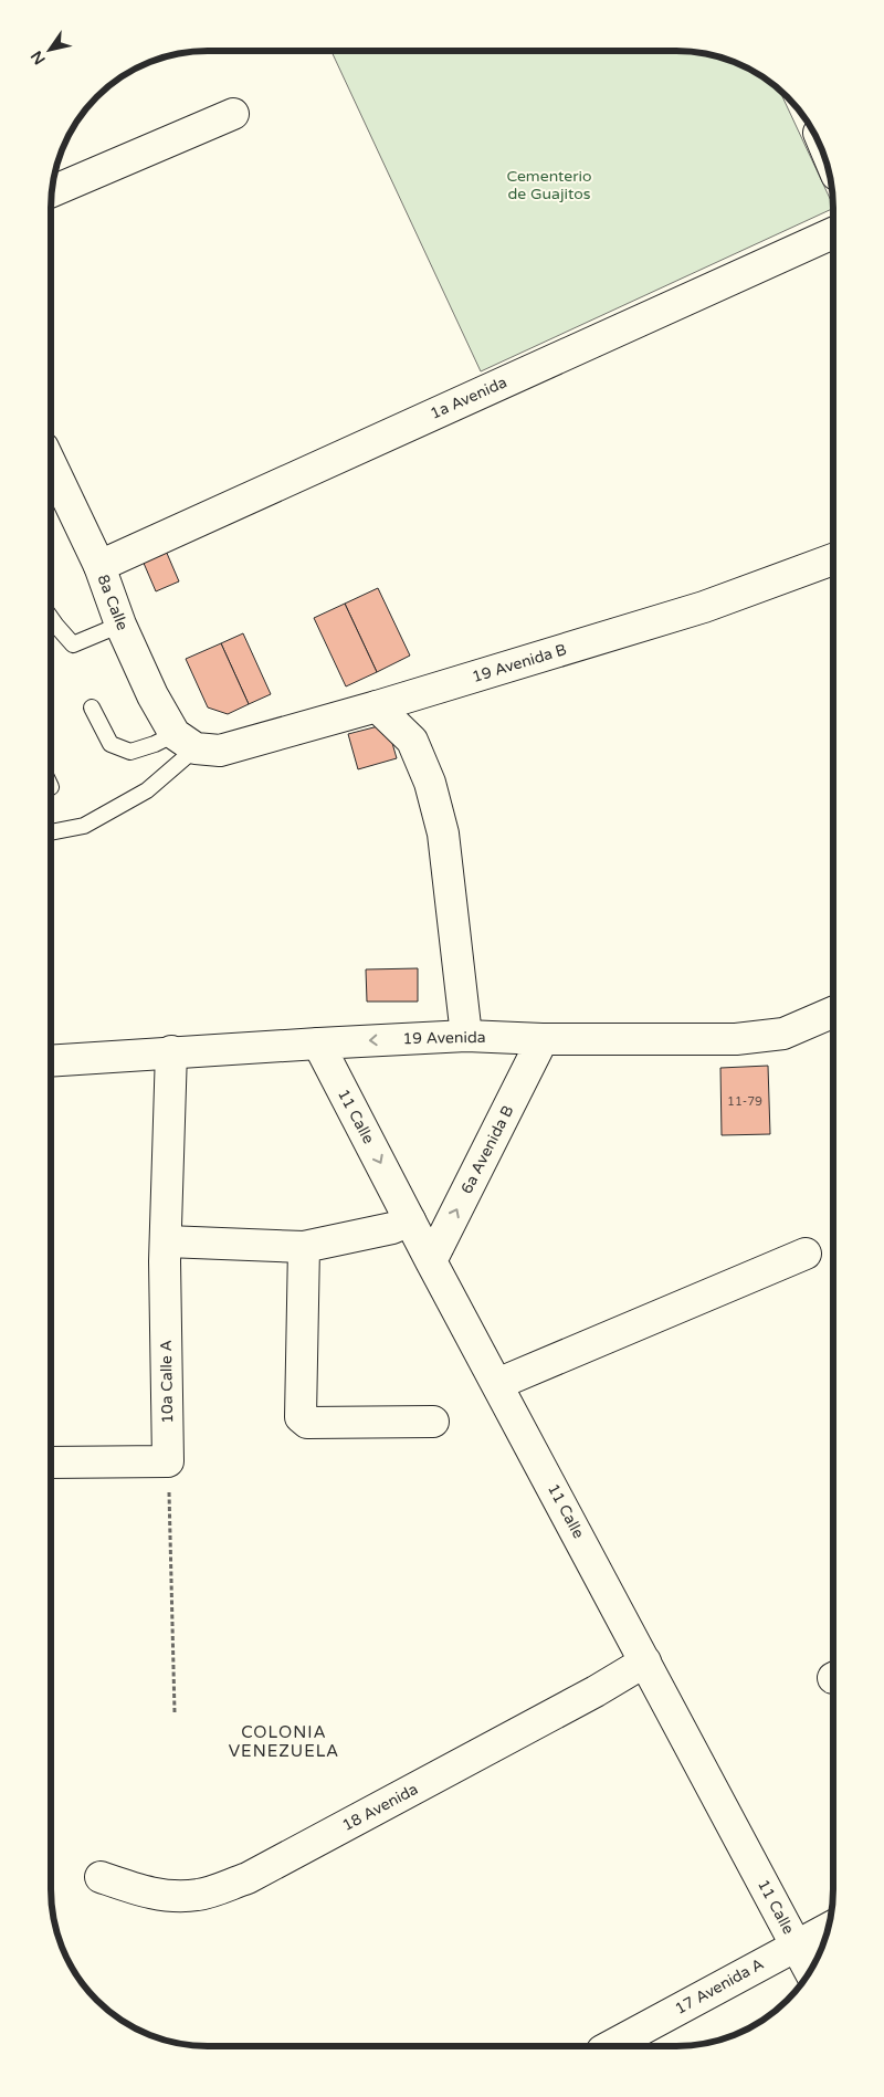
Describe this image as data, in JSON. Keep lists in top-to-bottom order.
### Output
{
  "streets": {
    "street": [
      "1a Avenida",
      "8a Calle",
      "19 Avenida B",
      "19 Avenida",
      "11 Calle",
      "6a Avenida B",
      "10a Calle A",
      "18 Avenida",
      "17 Avenida A"
    ]
  },
  "crossings": [
    ["1a Avenida", "8a Calle"],
    ["8a Calle", "19 Avenida B"],
    ["19 Avenida", "11 Calle"],
    ["19 Avenida", "6a Avenida B"],
    ["19 Avenida", "10a Calle A"],
    ["11 Calle", "6a Avenida B"],
    ["11 Calle", "18 Avenida"],
    ["11 Calle", "17 Avenida A"]
  ],
  "one_way": ["6a Avenida B"],
  "districts": ["COLONIA VENEZUELA"],
  "parks": ["Cementerio de Guajitos"],
  "house_numbers": ["11-79"],
  "north": "bottom left"
}
